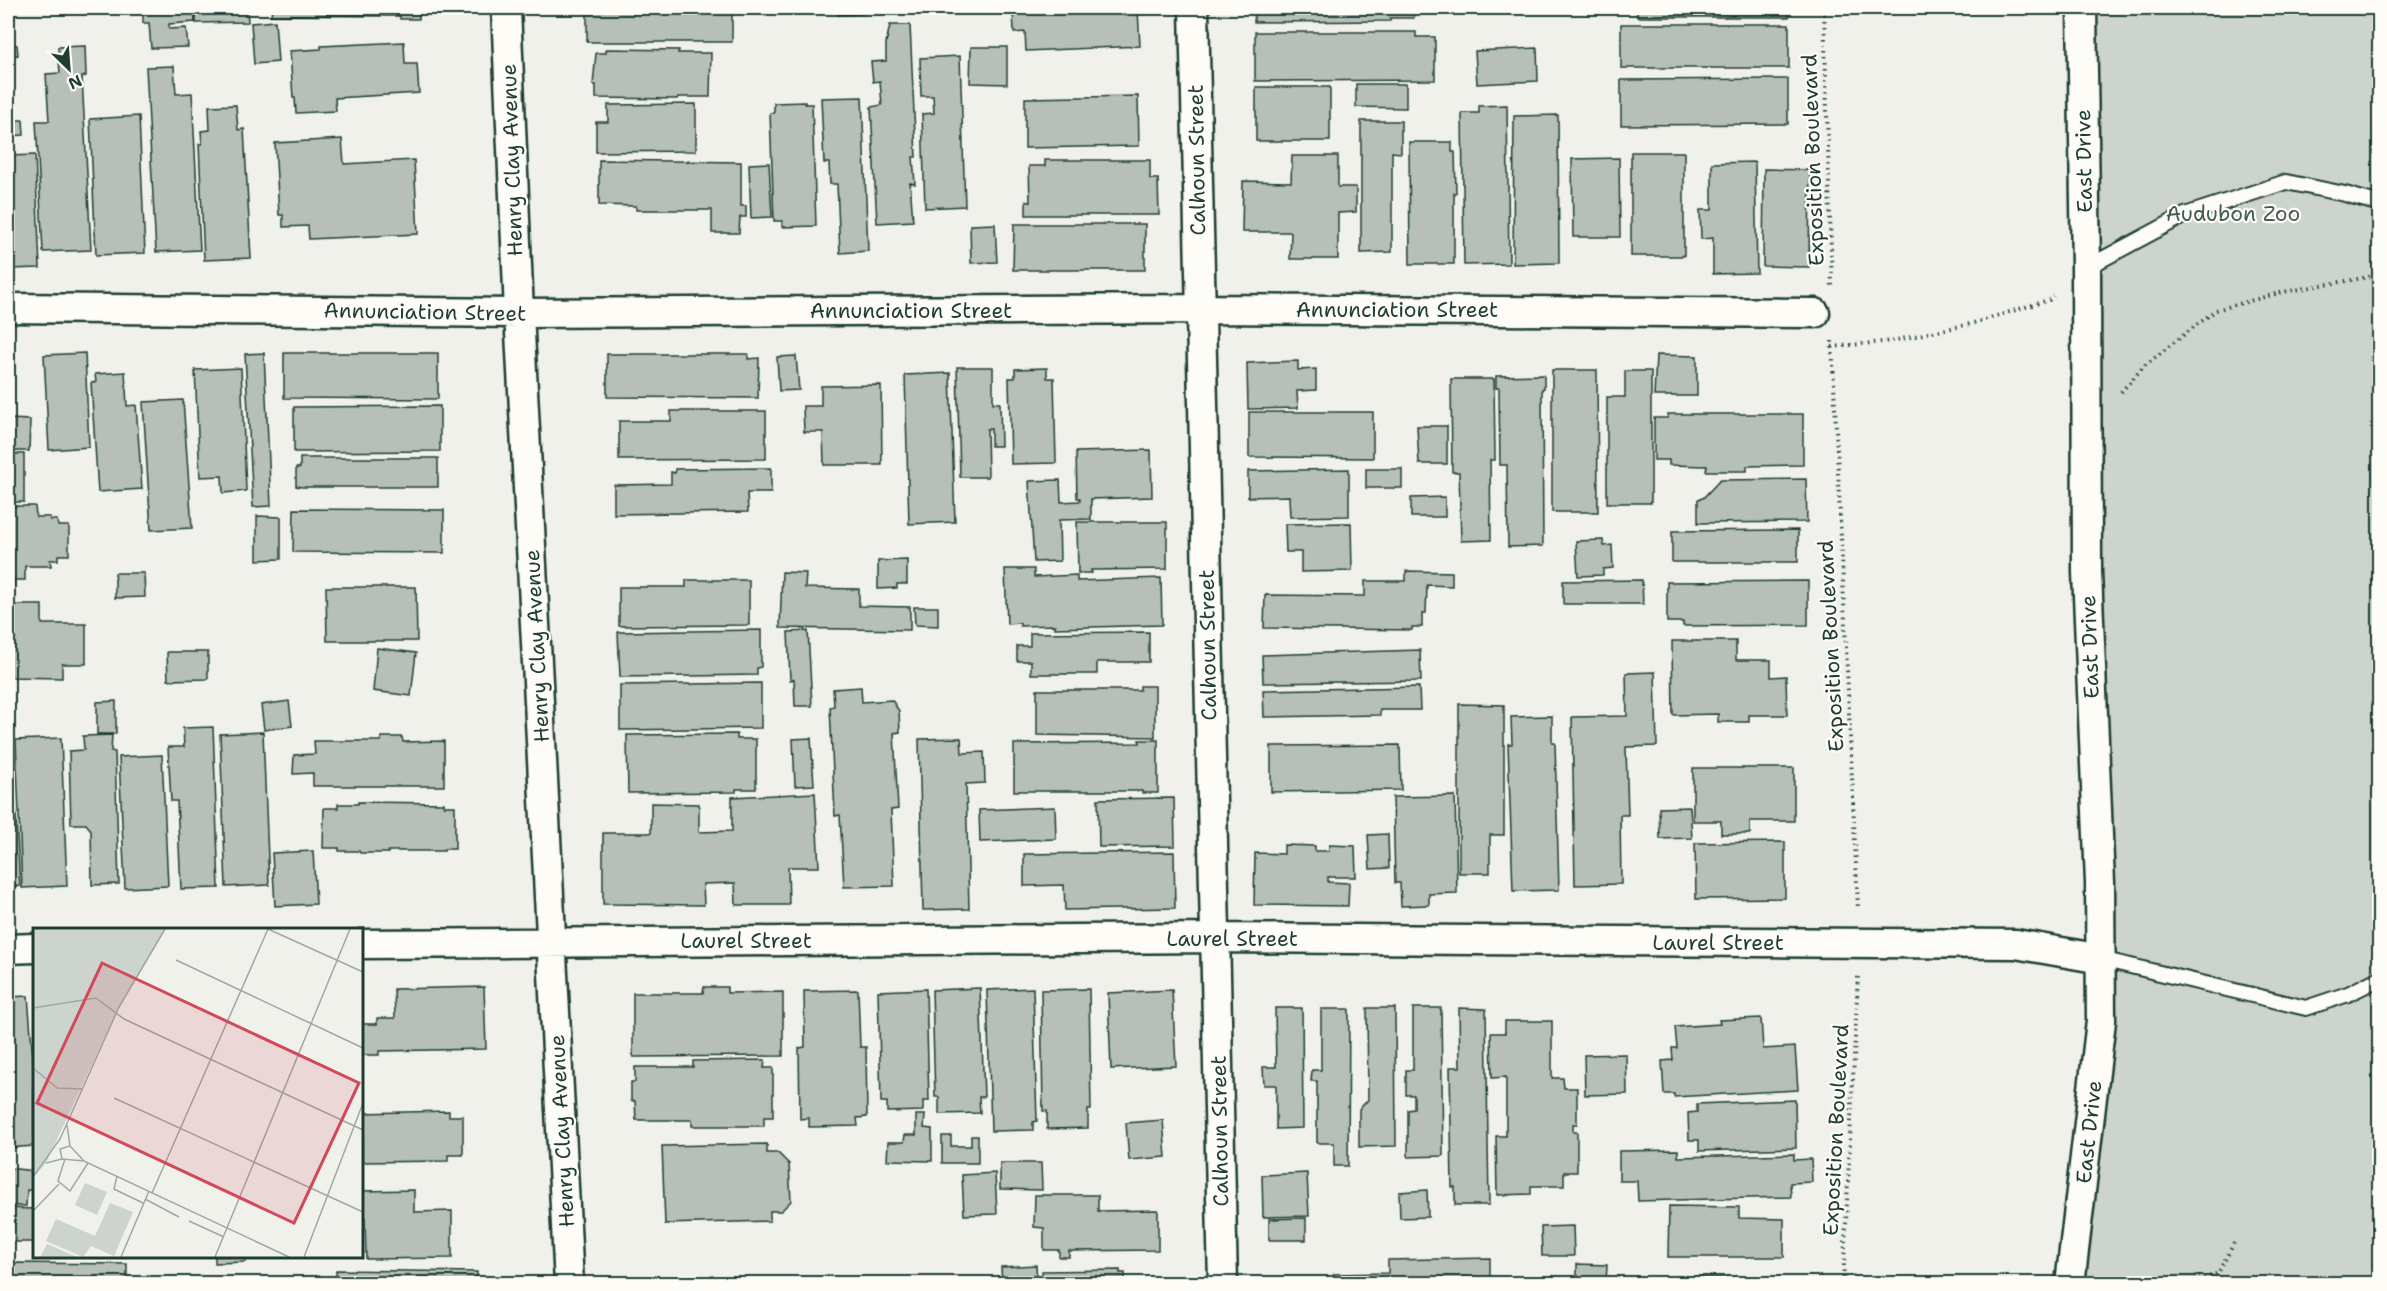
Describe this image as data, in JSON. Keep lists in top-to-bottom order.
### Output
{
  "streets": {
    "street": [
      "Henry Clay Avenue",
      "Calhoun Street",
      "East Drive",
      "Annunciation Street",
      "Laurel Street"
    ],
    "path": ["Exposition Boulevard"]
  },
  "crossings": [
    ["Henry Clay Avenue", "Annunciation Street"],
    ["Henry Clay Avenue", "Laurel Street"],
    ["Calhoun Street", "Annunciation Street"],
    ["Calhoun Street", "Laurel Street"],
    ["Exposition Boulevard", "Annunciation Street"],
    ["Exposition Boulevard", "Laurel Street"],
    ["East Drive", "Laurel Street"]
  ],
  "parks": ["Audubon Zoo"],
  "north": "bottom right"
}
